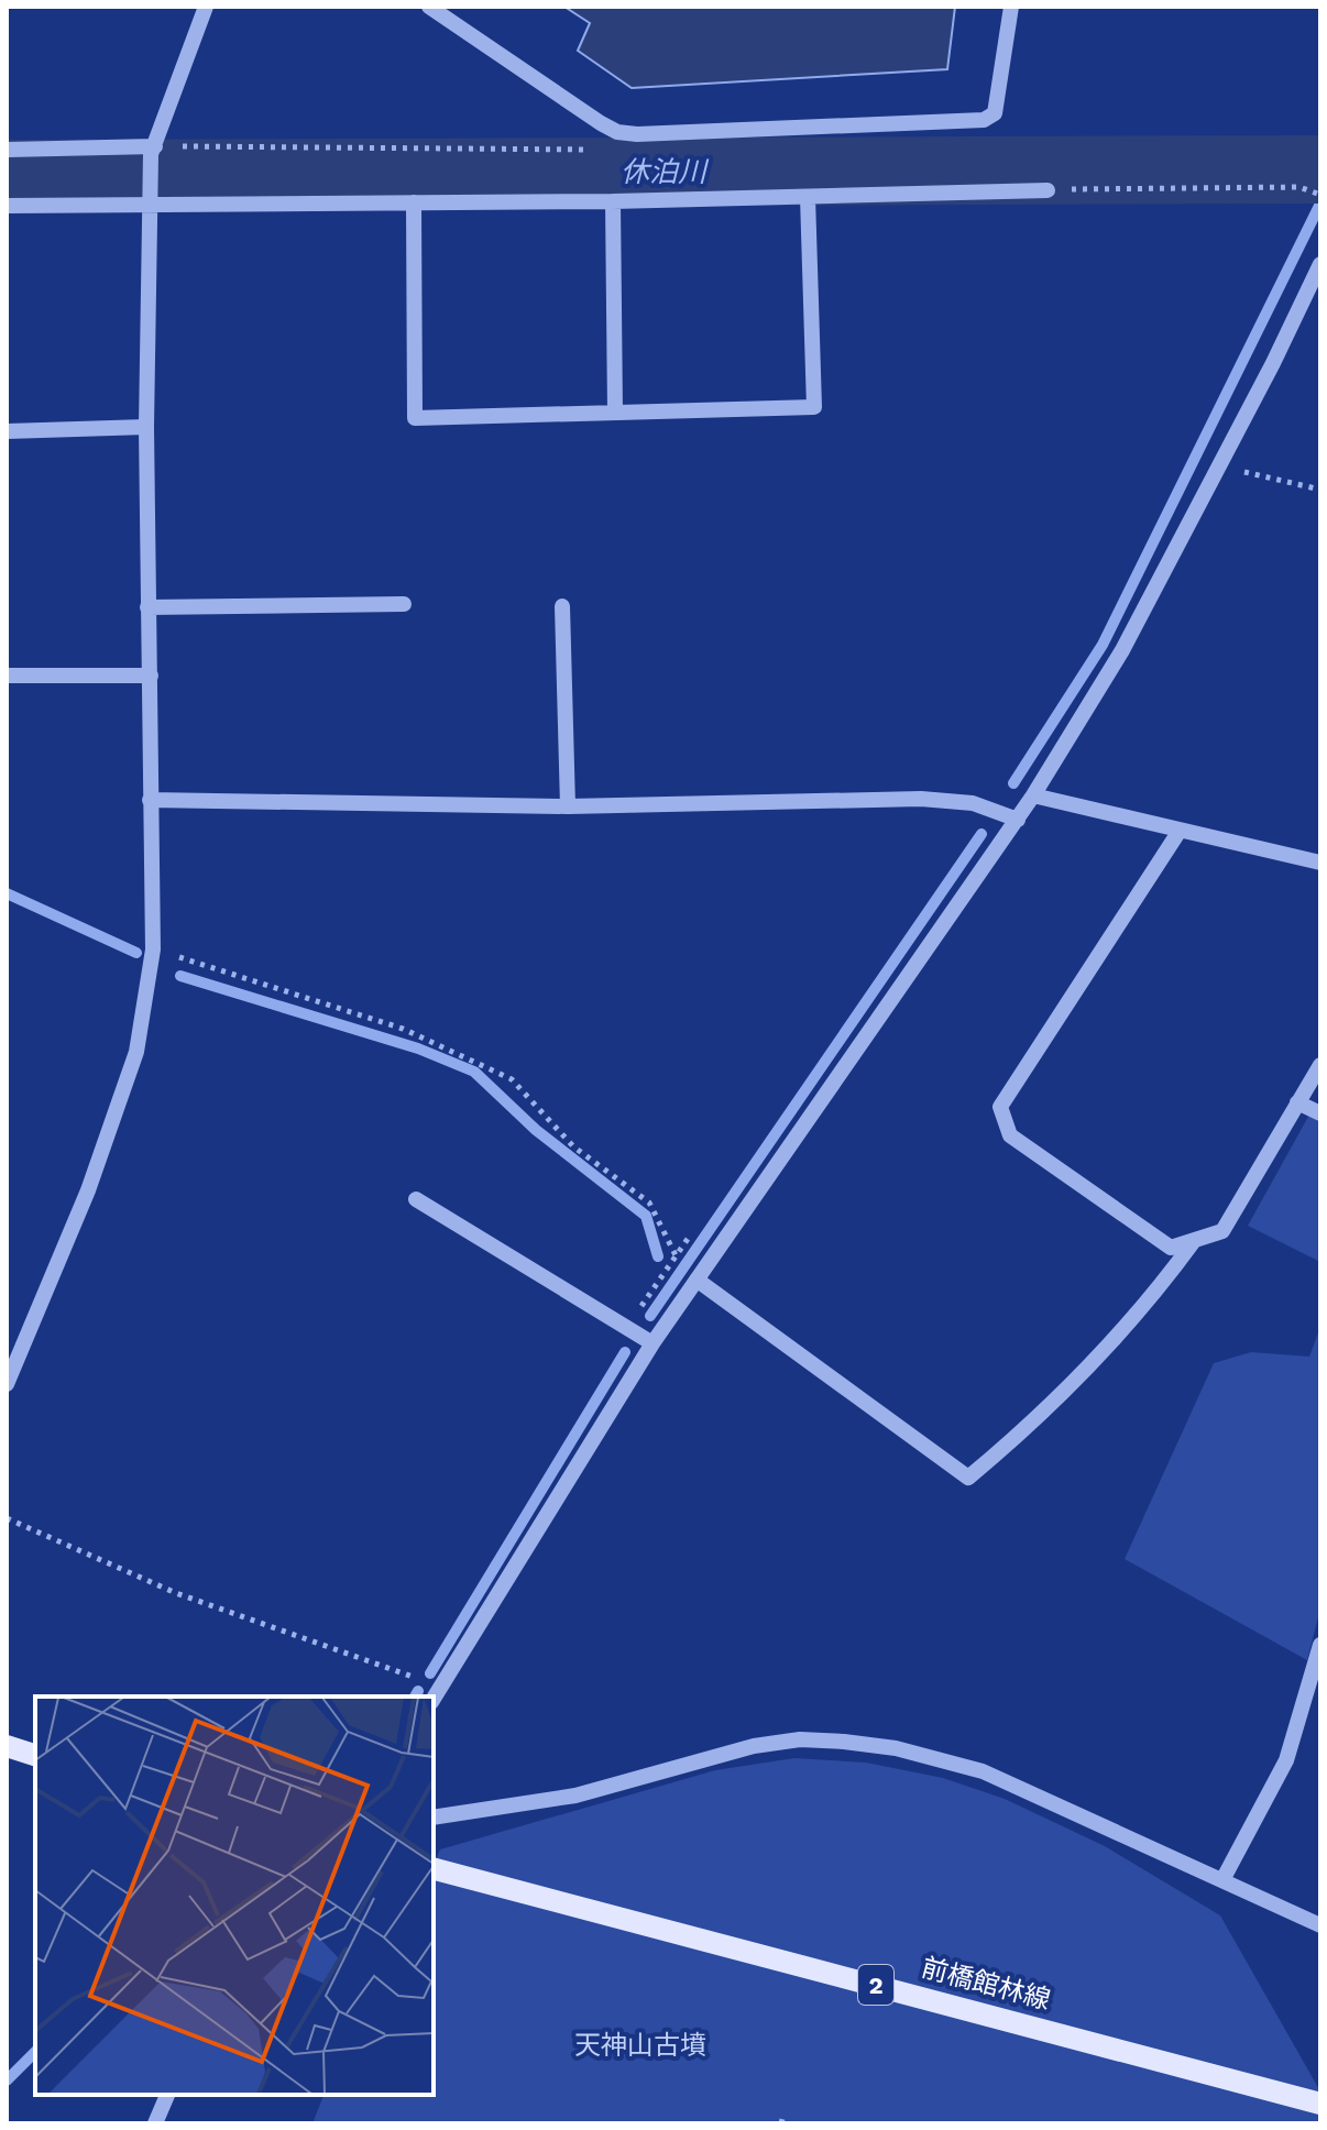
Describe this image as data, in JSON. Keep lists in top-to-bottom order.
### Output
{
  "streets": {
    "main road": ["前橋館林線", "2"]
  },
  "water": ["休泊川"],
  "parks": ["天神山古墳"]
}
